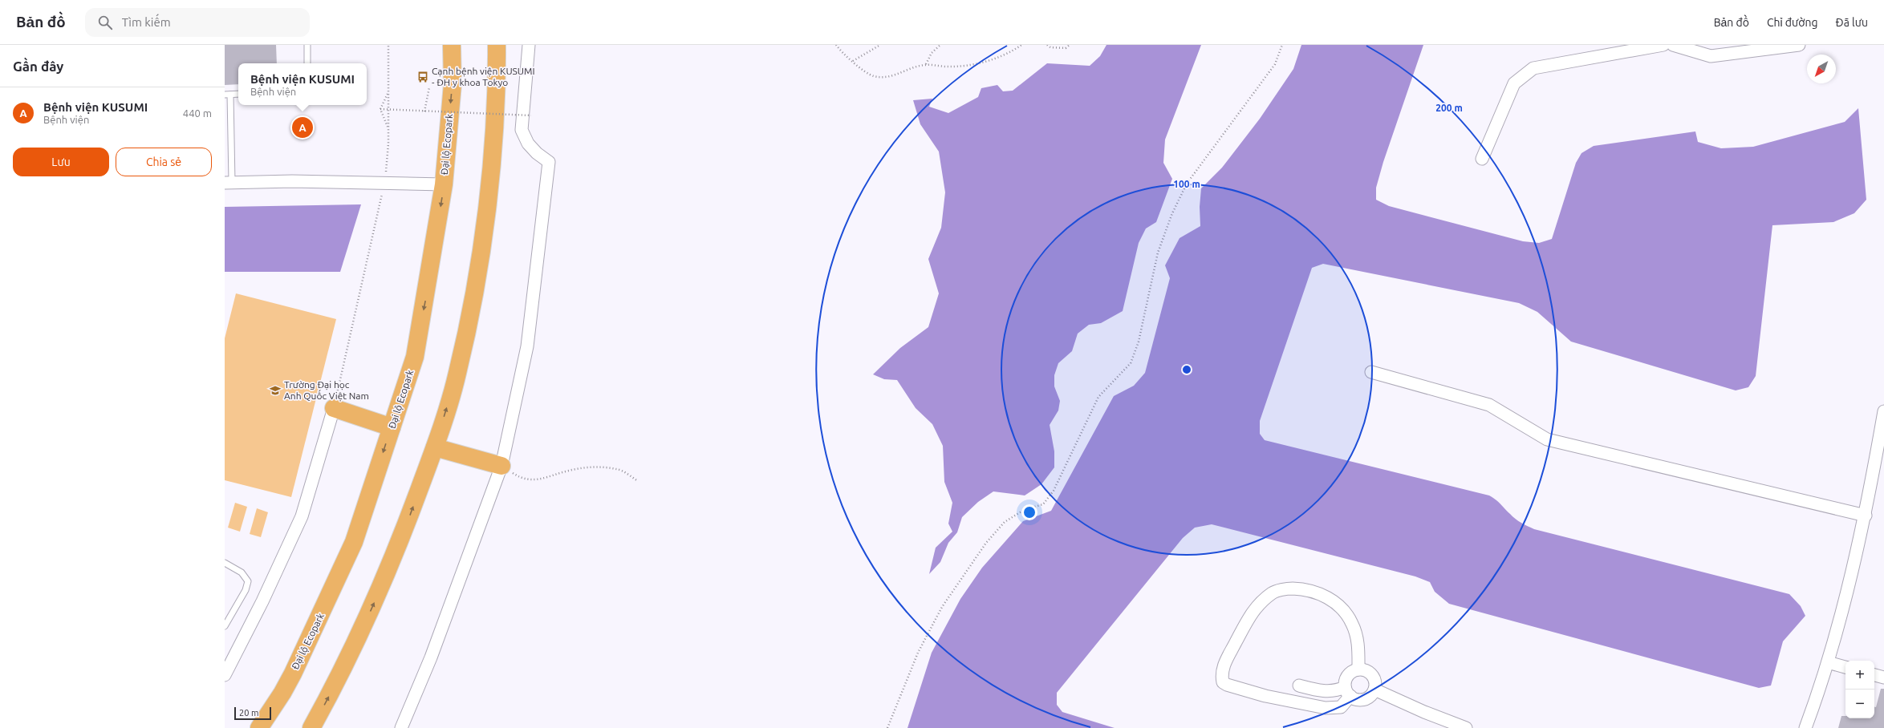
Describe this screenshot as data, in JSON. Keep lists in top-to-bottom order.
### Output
{
  "streets": {
    "highway": ["Đại lộ Ecopark"]
  },
  "places": {
    "bus stop": ["Cạnh bệnh viện KUSUMI - ĐH y khoa Tokyo"],
    "school or university": ["Trường Đại học Anh Quốc Việt Nam"]
  },
  "scale_bar": "20 m",
  "north": "bottom left",
  "page": {
    "header": "Bản đồ",
    "search": "Tìm kiếm",
    "nav": ["Bản đồ", "Chỉ đường", "Đã lưu"],
    "heading": "Gần đây",
    "popup": ["Bệnh viện KUSUMI", "Bệnh viện"],
    "list": [
      {
        "mark": "A",
        "name": "Bệnh viện KUSUMI",
        "note": "Bệnh viện",
        "value": "440 m"
      }
    ],
    "pins": "A",
    "buttons": ["Lưu", "Chia sẻ"],
    "map_buttons": ["+", "−"],
    "scale": "20 m"
  },
  "rings": ["200 m", "100 m"]
}
